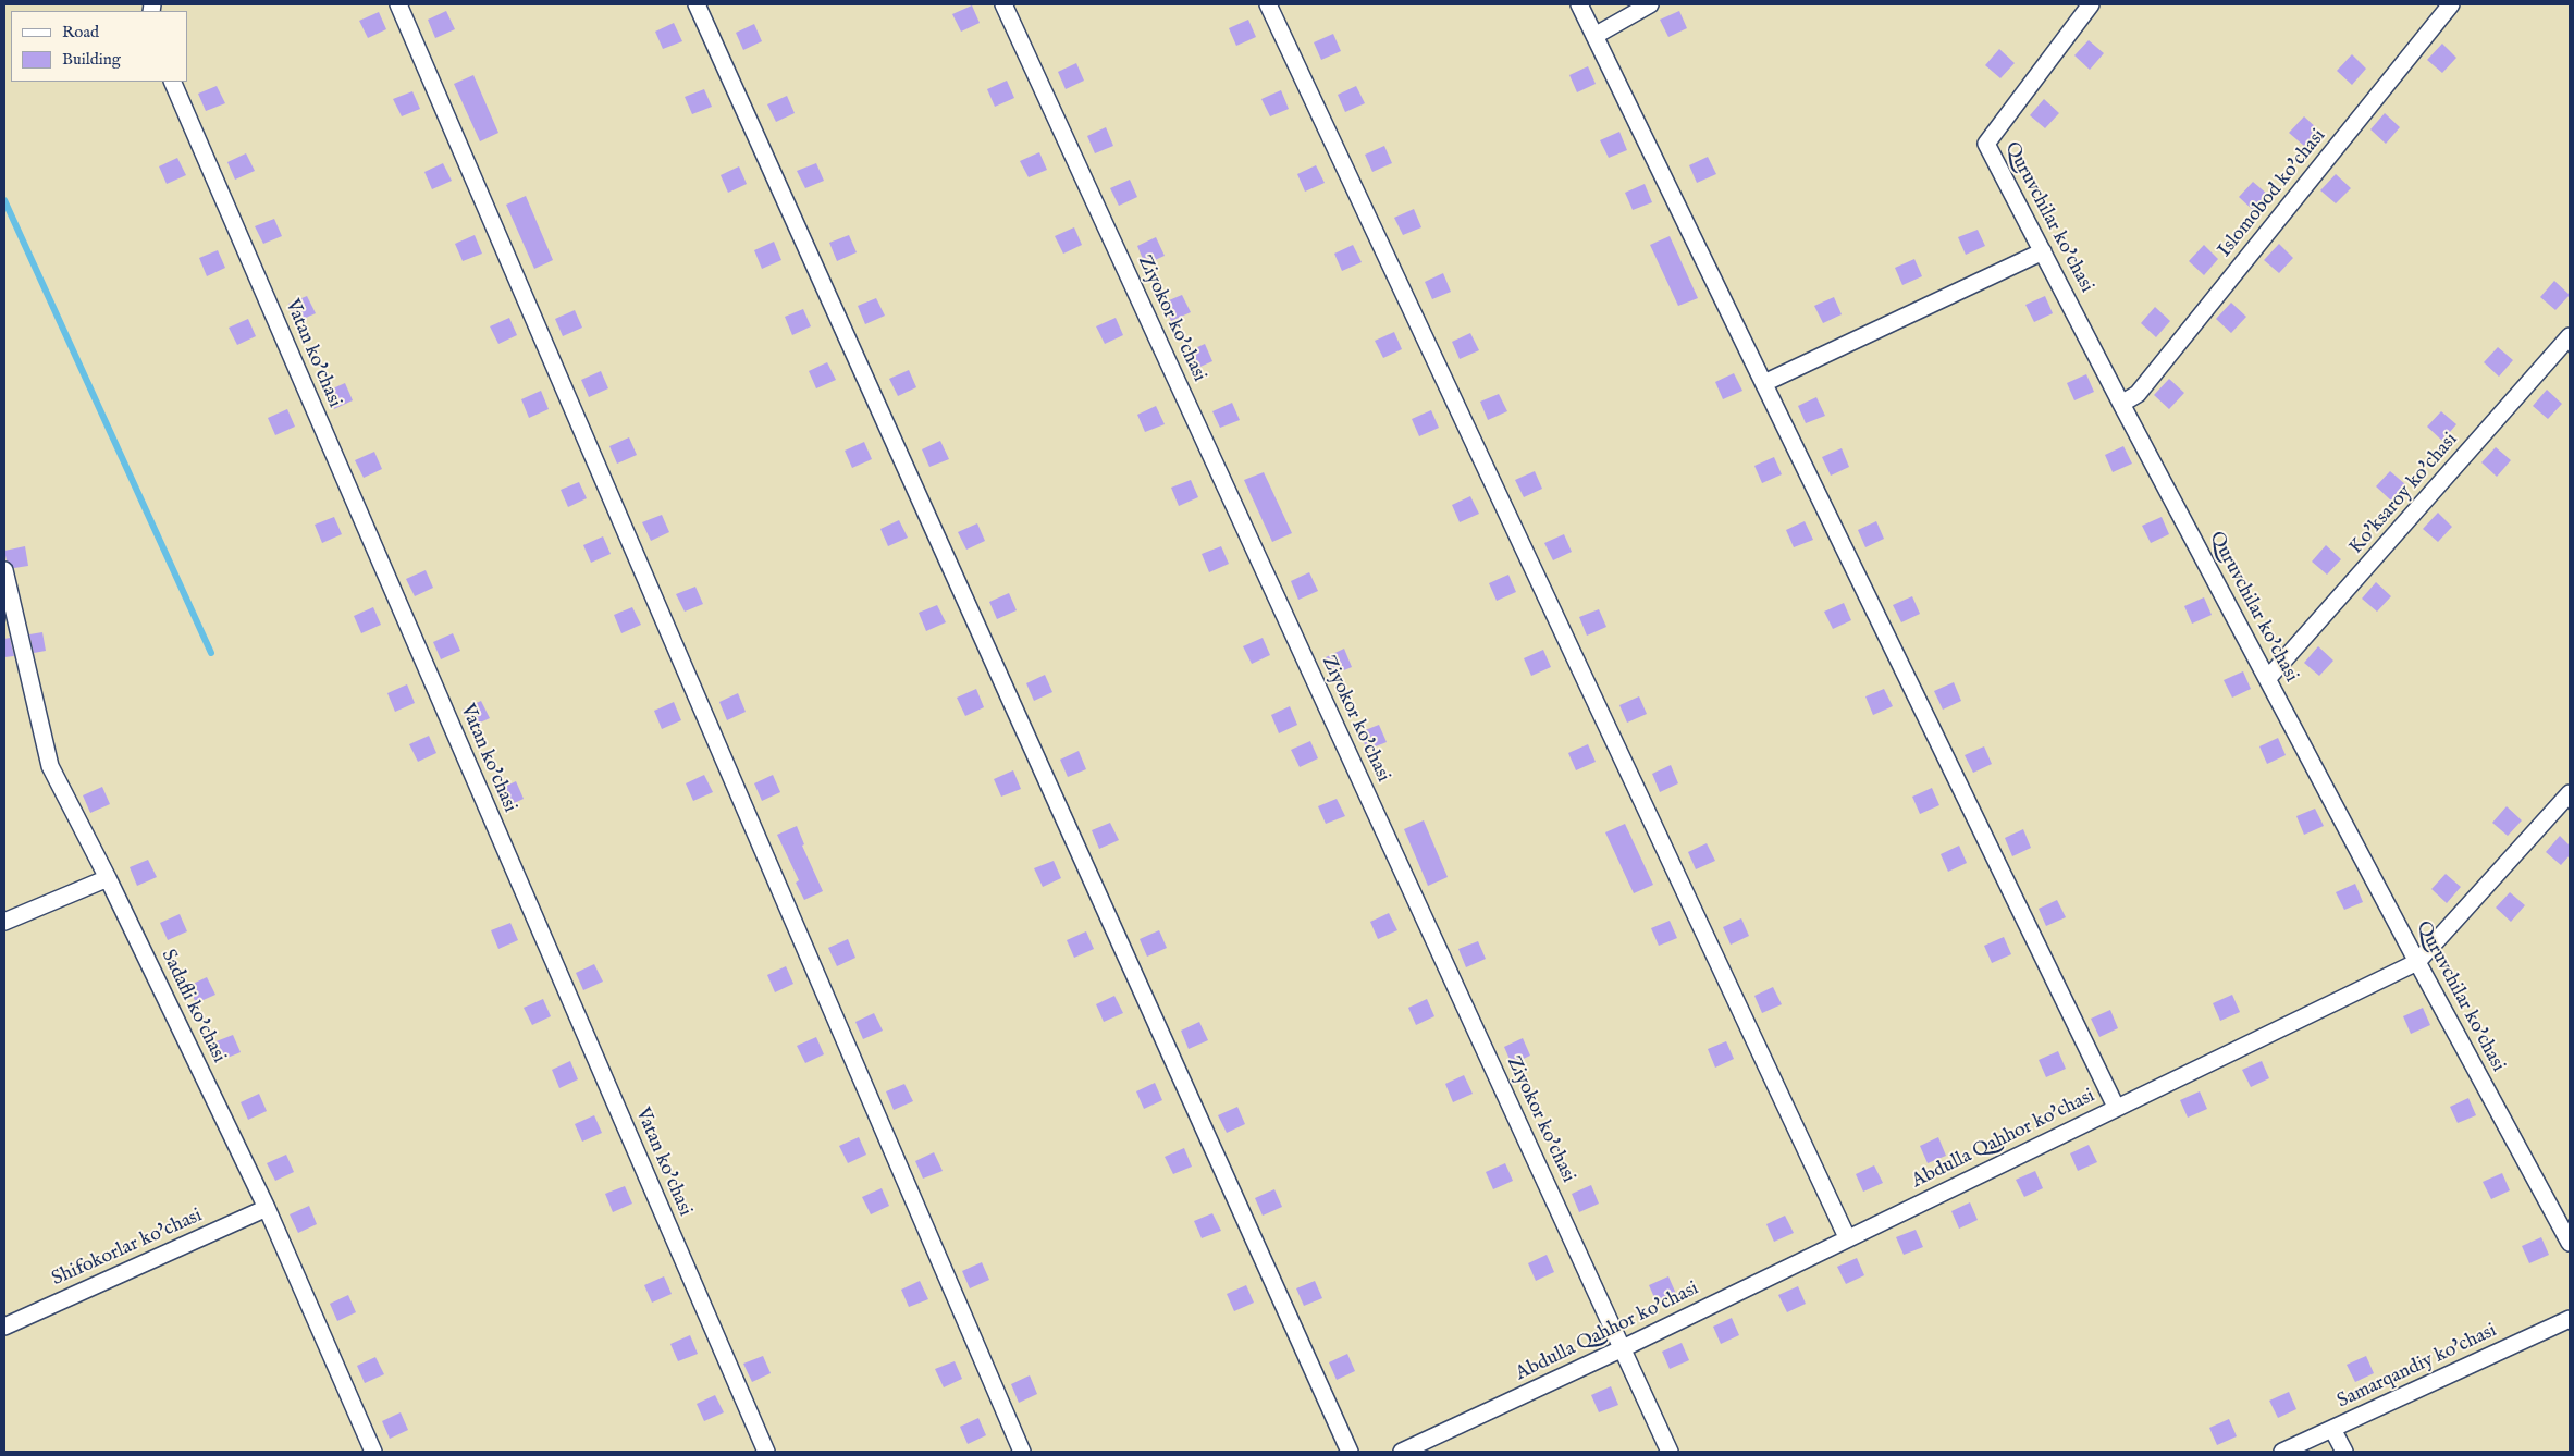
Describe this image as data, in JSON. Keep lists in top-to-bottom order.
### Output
{
  "streets": {
    "street": [
      "Islomobod ko'chasi",
      "Quruvchilar ko'chasi",
      "Ziyokor ko'chasi",
      "Vatan ko'chasi",
      "Ko'ksaroy ko'chasi",
      "Sadafli ko'chasi",
      "Abdulla Qahhor ko'chasi",
      "Shifokorlar ko'chasi",
      "Samarqandiy ko'chasi"
    ]
  },
  "crossings": [
    ["Islomobod ko'chasi", "Quruvchilar ko'chasi"],
    ["Quruvchilar ko'chasi", "Ko'ksaroy ko'chasi"],
    ["Quruvchilar ko'chasi", "Abdulla Qahhor ko'chasi"],
    ["Ziyokor ko'chasi", "Abdulla Qahhor ko'chasi"],
    ["Sadafli ko'chasi", "Shifokorlar ko'chasi"]
  ],
  "legend": ["Road", "Building"]
}
